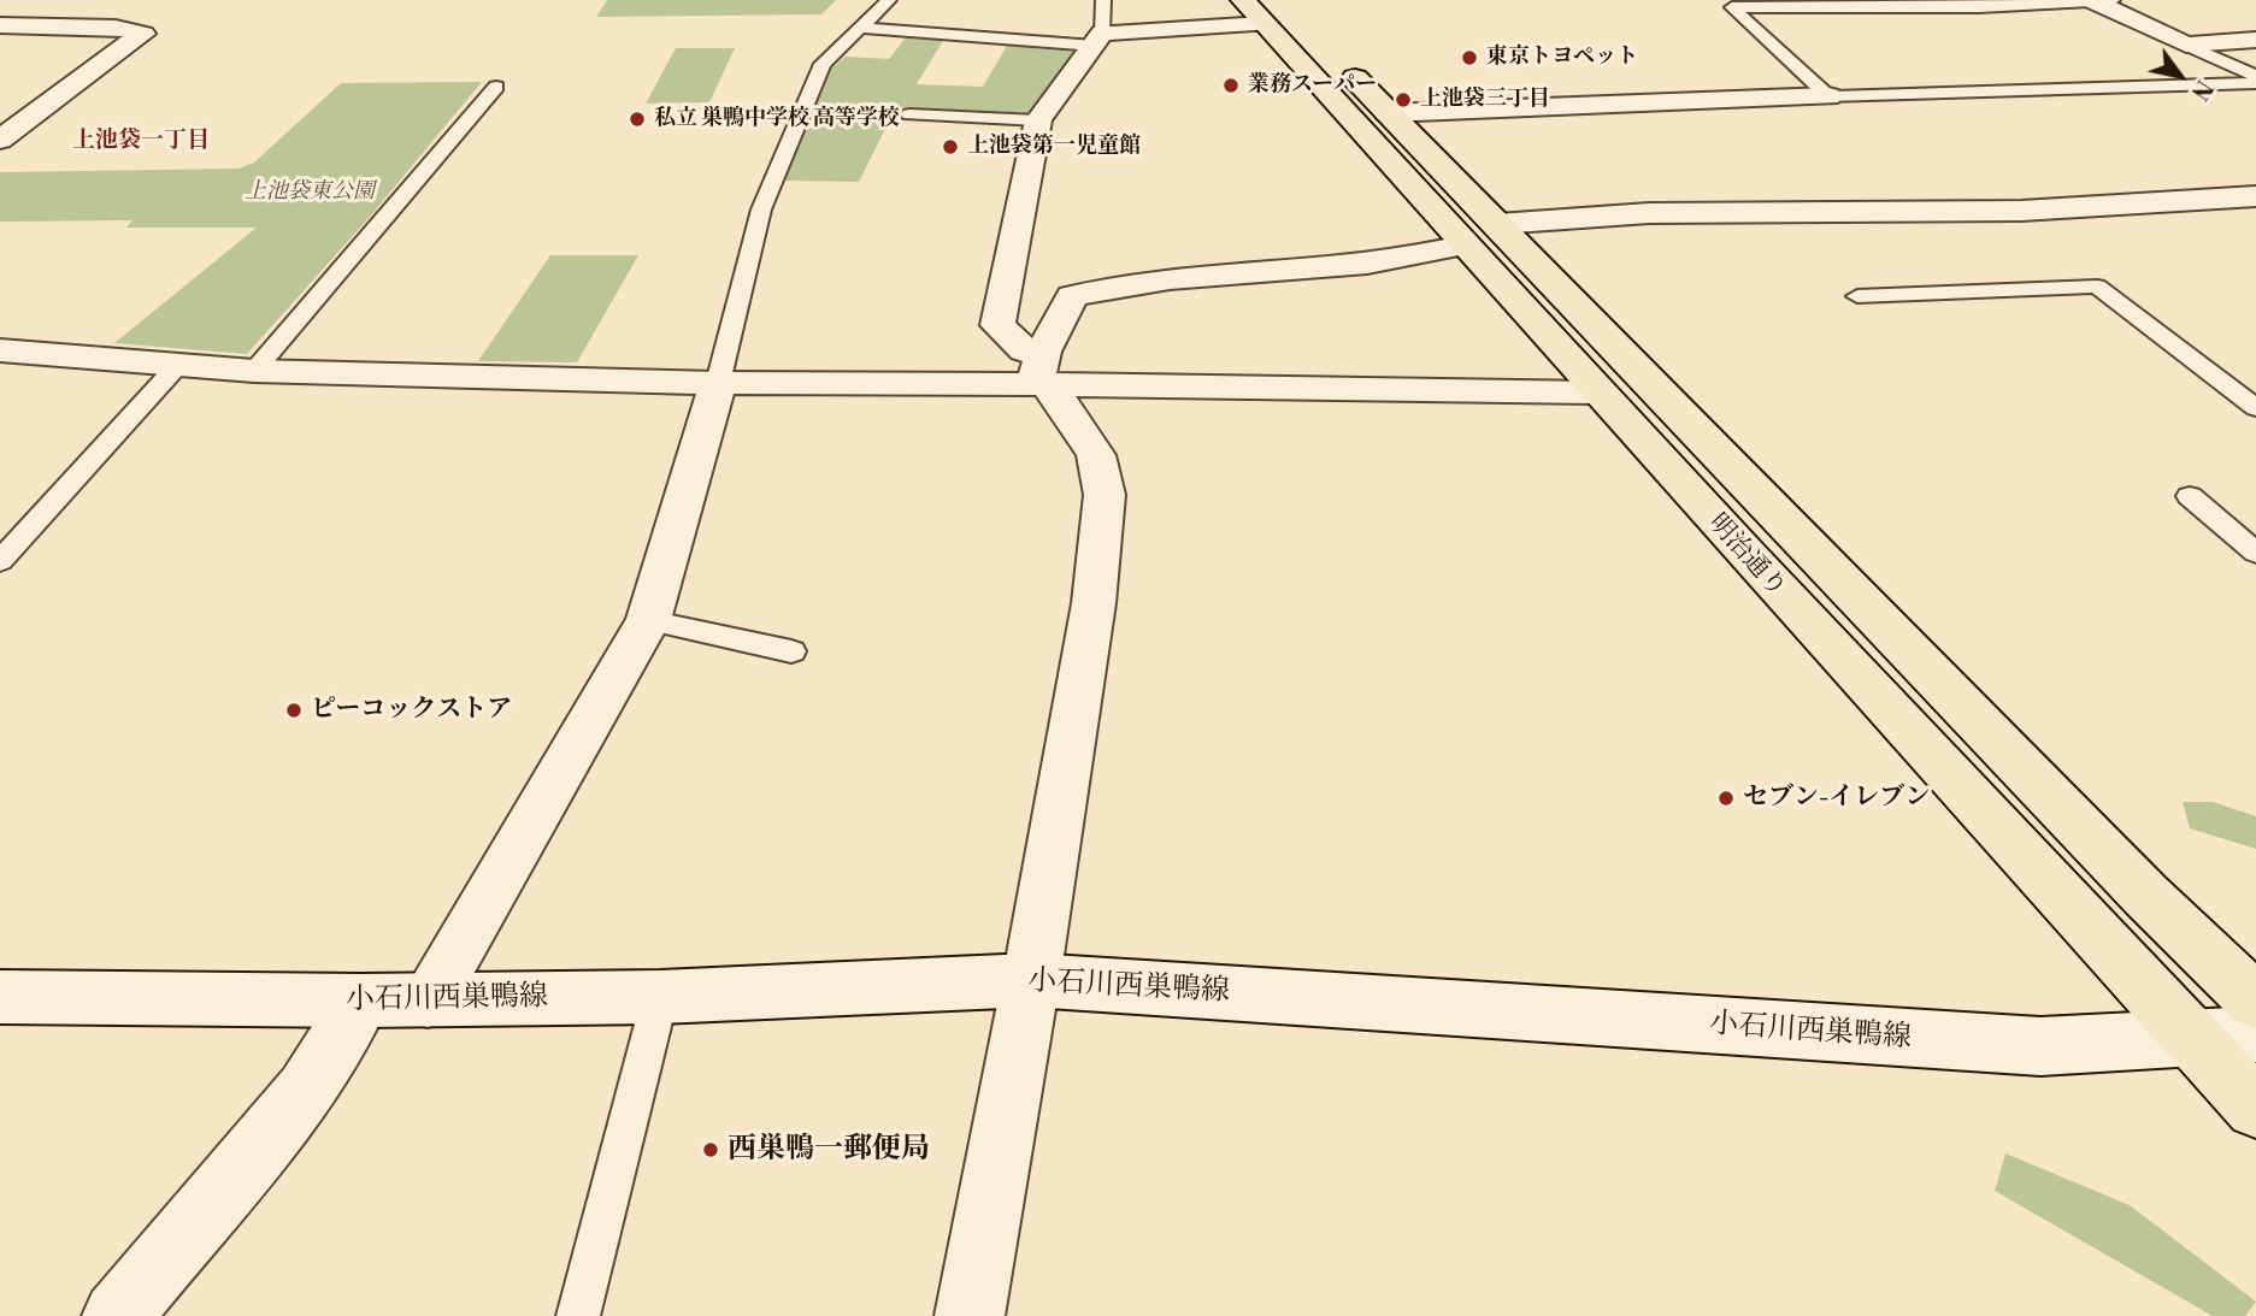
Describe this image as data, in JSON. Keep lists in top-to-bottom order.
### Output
{
  "streets": {
    "main road": ["明治通り"],
    "street": ["小石川西巣鴨線"]
  },
  "crossings": [
    ["明治通り", "小石川西巣鴨線"]
  ],
  "districts": ["上池袋一丁目"],
  "parks": ["上池袋東公園"],
  "places": [
    "東京トヨペット",
    "業務スーパー",
    "上池袋三丁目",
    "私立 巣鴨中学校 高等学校",
    "上池袋第一児童館",
    "ピーコックストア",
    "セブン-イレブン",
    "西巣鴨一郵便局"
  ],
  "north": "bottom right"
}
